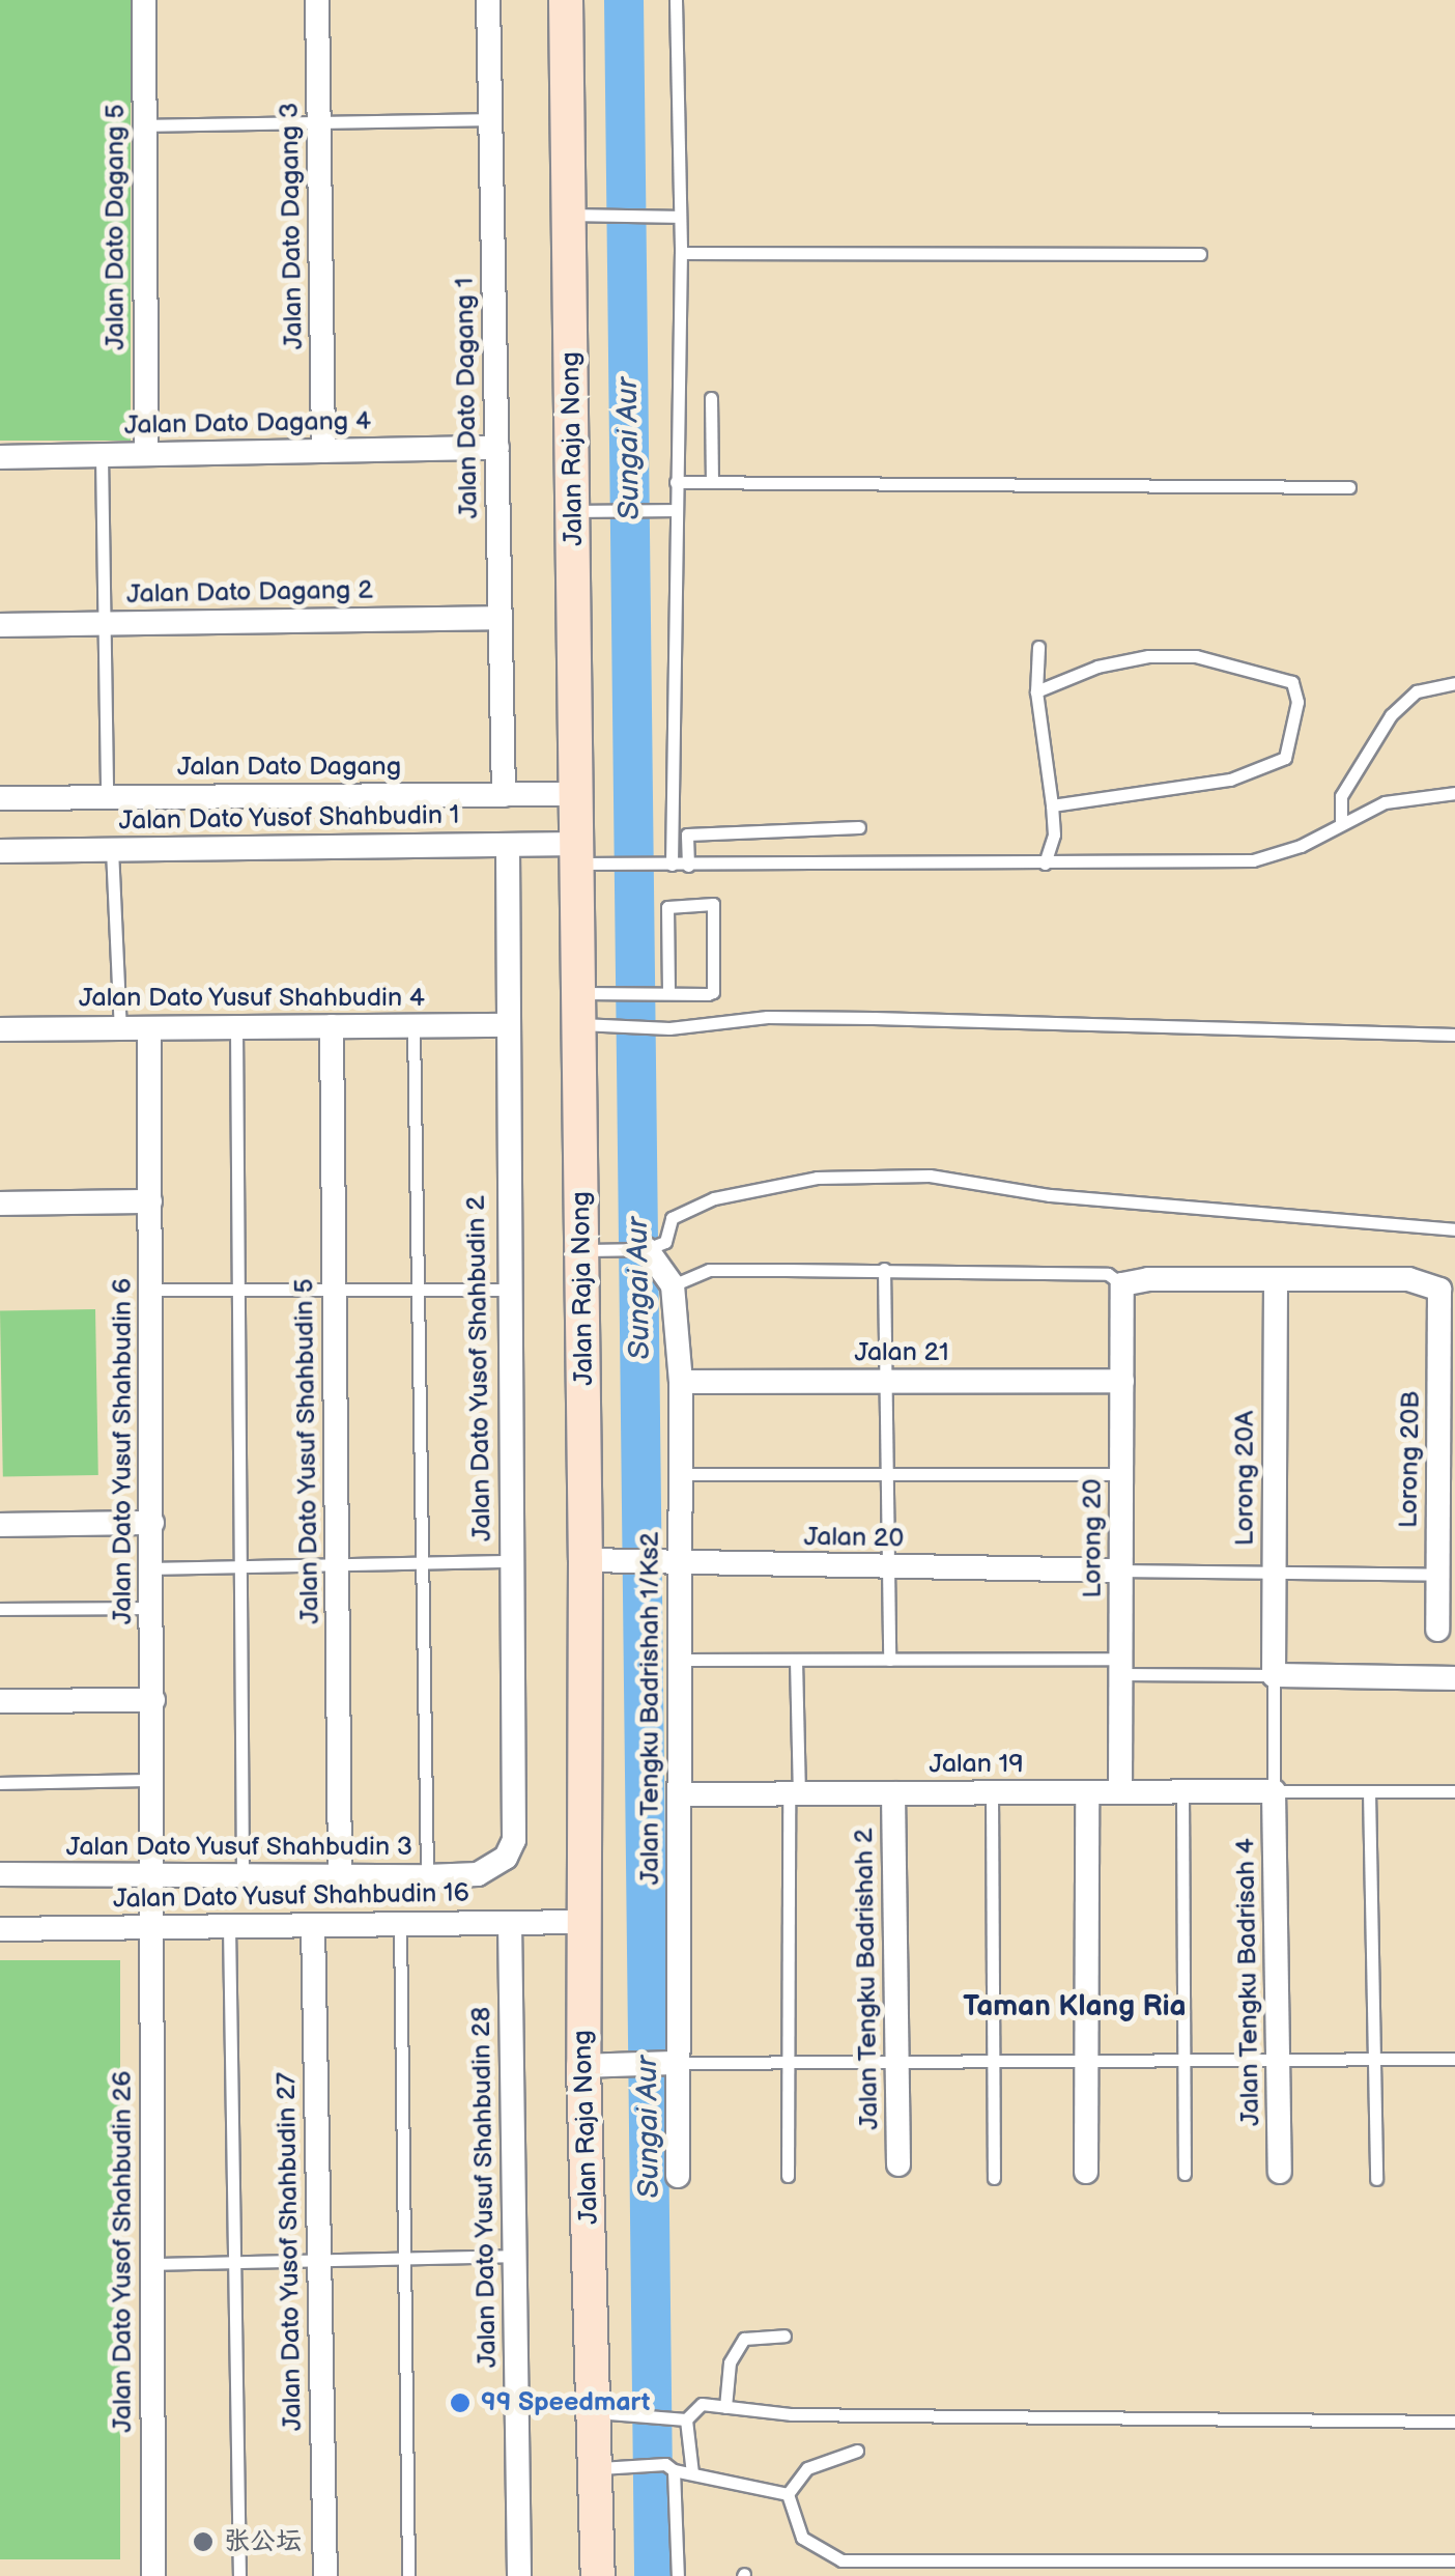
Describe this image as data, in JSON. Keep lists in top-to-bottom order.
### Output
{
  "streets": {
    "main road": ["Jalan Raja Nong"],
    "street": [
      "Jalan Dato Dagang 3",
      "Jalan Dato Dagang 5",
      "Jalan Dato Dagang 1",
      "Jalan Dato Dagang 4",
      "Jalan Dato Dagang 2",
      "Jalan Dato Dagang",
      "Jalan Dato Yusof Shahbudin 1",
      "Jalan Dato Yusuf Shahbudin 4",
      "Jalan 21",
      "Jalan Dato Yusof Shahbudin 2",
      "Jalan Dato Yusuf Shahbudin 6",
      "Jalan Dato Yusuf Shahbudin 5",
      "Lorong 20B",
      "Lorong 20A",
      "Jalan 20",
      "Lorong 20",
      "Jalan Tengku Badrishah 1/Ks2",
      "Jalan 19",
      "Jalan Dato Yusuf Shahbudin 3",
      "Jalan Dato Yusuf Shahbudin 16",
      "Jalan Tengku Badrishah 2",
      "Jalan Tengku Badrisah 4",
      "Jalan Dato Yusuf Shahbudin 28",
      "Jalan Dato Yusof Shahbudin 26",
      "Jalan Dato Yusof Shahbudin 27"
    ]
  },
  "crossings": [
    ["Jalan Dato Dagang 3", "Jalan Dato Dagang 4"],
    ["Jalan Dato Dagang 5", "Jalan Dato Dagang 4"],
    ["Jalan Dato Dagang 1", "Jalan Dato Dagang 4"],
    ["Jalan Dato Dagang 1", "Jalan Dato Dagang 2"],
    ["Jalan Dato Dagang 1", "Jalan Dato Dagang"],
    ["Jalan Raja Nong", "Jalan Dato Dagang"],
    ["Jalan Raja Nong", "Jalan Dato Yusof Shahbudin 1"],
    ["Jalan Raja Nong", "Jalan 20"],
    ["Jalan Raja Nong", "Jalan Dato Yusuf Shahbudin 16"],
    ["Jalan Dato Yusof Shahbudin 1", "Jalan Dato Yusof Shahbudin 2"],
    ["Jalan Dato Yusuf Shahbudin 4", "Jalan Dato Yusof Shahbudin 2"],
    ["Jalan Dato Yusuf Shahbudin 4", "Jalan Dato Yusuf Shahbudin 6"],
    ["Jalan Dato Yusuf Shahbudin 4", "Jalan Dato Yusuf Shahbudin 5"],
    ["Jalan 21", "Lorong 20"],
    ["Jalan 21", "Jalan Tengku Badrishah 1/Ks2"],
    ["Jalan Dato Yusof Shahbudin 2", "Jalan Dato Yusuf Shahbudin 3"],
    ["Jalan Dato Yusuf Shahbudin 6", "Jalan Dato Yusuf Shahbudin 3"],
    ["Jalan Dato Yusuf Shahbudin 6", "Jalan Dato Yusof Shahbudin 26"],
    ["Jalan Dato Yusuf Shahbudin 5", "Jalan Dato Yusuf Shahbudin 3"],
    ["Lorong 20B", "Lorong 20A"],
    ["Jalan 20", "Lorong 20"],
    ["Jalan 20", "Jalan Tengku Badrishah 1/Ks2"],
    ["Lorong 20", "Jalan 19"],
    ["Jalan Tengku Badrishah 1/Ks2", "Jalan 19"],
    ["Jalan 19", "Jalan Tengku Badrishah 2"],
    ["Jalan 19", "Jalan Tengku Badrisah 4"],
    ["Jalan Dato Yusuf Shahbudin 3", "Jalan Dato Yusof Shahbudin 26"],
    ["Jalan Dato Yusuf Shahbudin 16", "Jalan Dato Yusuf Shahbudin 28"],
    ["Jalan Dato Yusuf Shahbudin 16", "Jalan Dato Yusof Shahbudin 26"],
    ["Jalan Dato Yusuf Shahbudin 16", "Jalan Dato Yusof Shahbudin 27"]
  ],
  "districts": ["Taman Klang Ria"],
  "water": ["Sungai Aur"],
  "places": ["99 Speedmart", "张公坛"]
}
